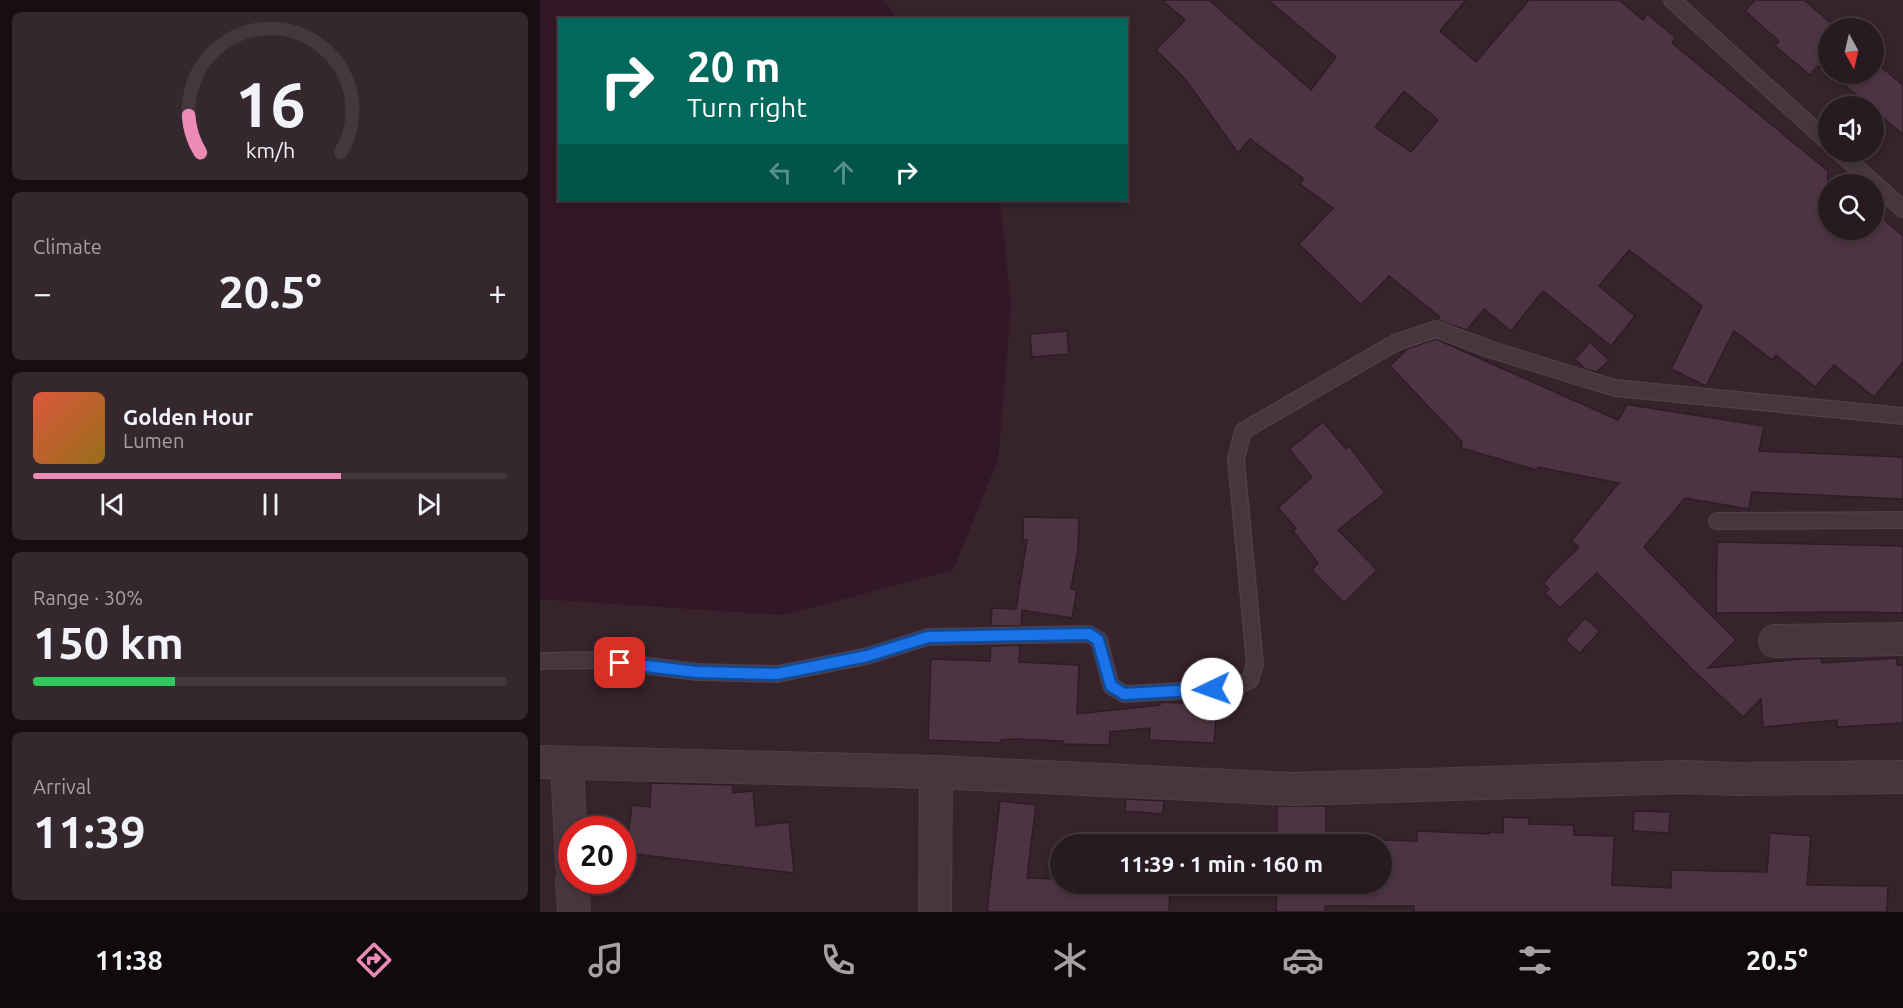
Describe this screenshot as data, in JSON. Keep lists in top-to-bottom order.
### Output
{
  "north": "bottom",
  "page": {
    "turn": ["20 m", "Turn right"],
    "tile": [
      "Climate",
      ["Range · 30%", "150 km"],
      ["Arrival", "11:39"]
    ],
    "heat": ["−", "20.5°", "+"],
    "song": ["Golden Hour", "Lumen"],
    "limit": "20",
    "trip": "11:39 · 1 min · 160 m",
    "tabs": ["11:38", "20.5°"],
    "gauge": ["16", "km/h"]
  }
}
